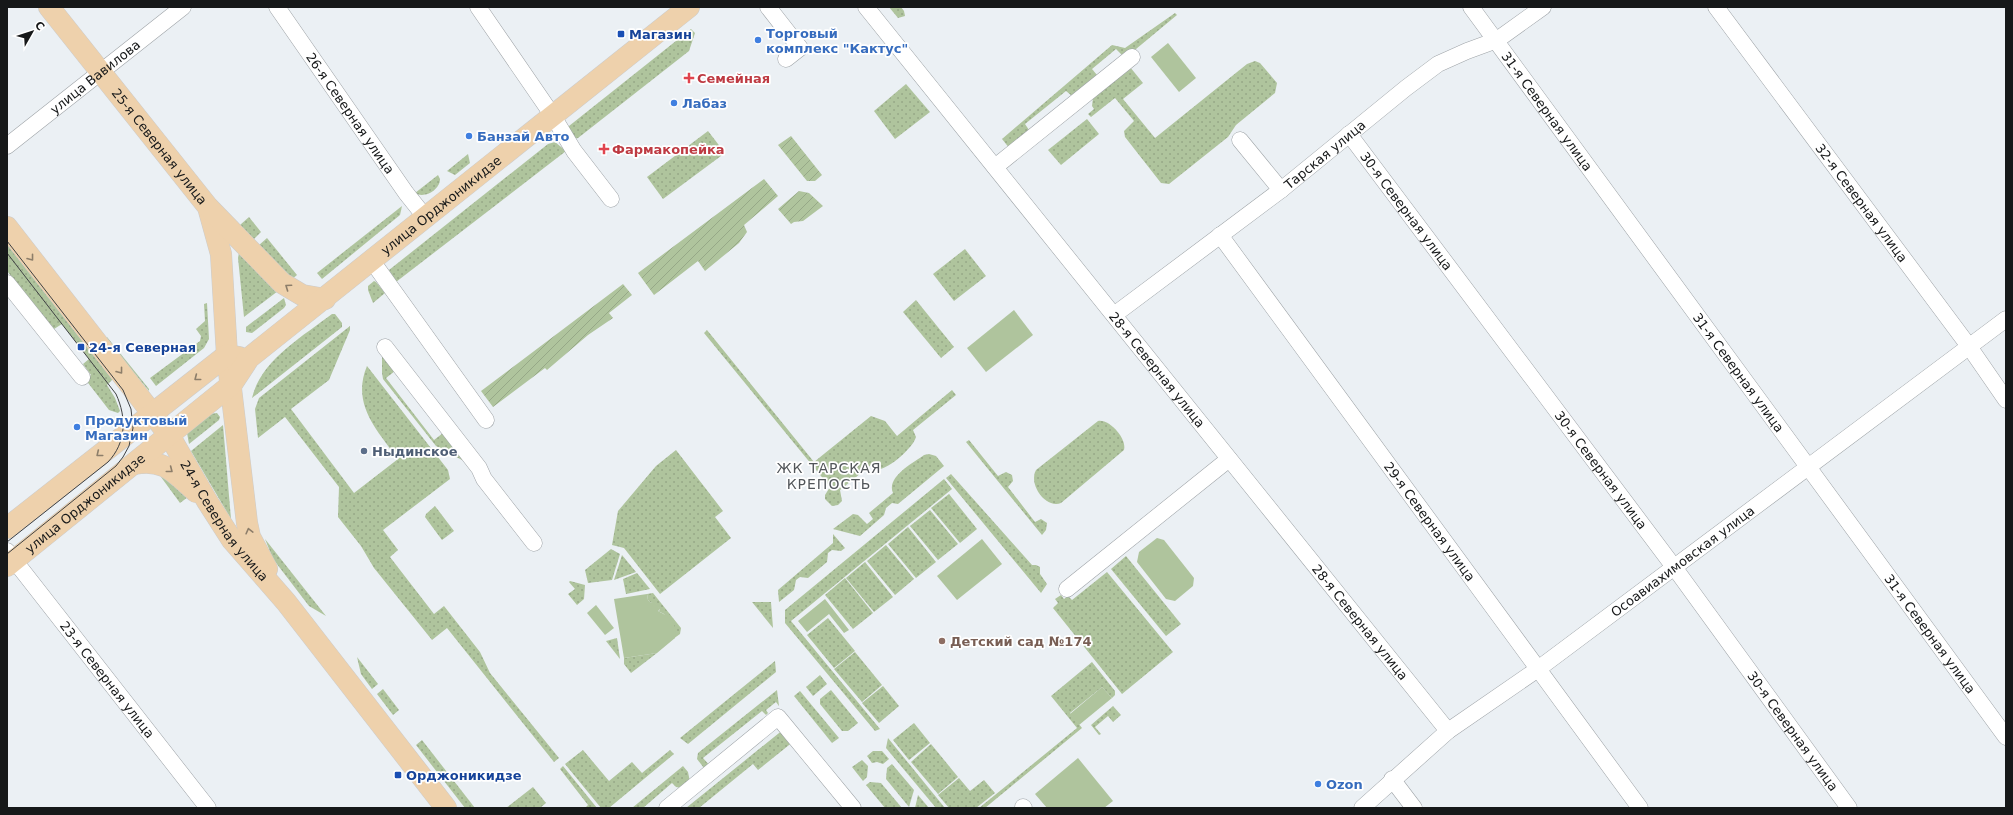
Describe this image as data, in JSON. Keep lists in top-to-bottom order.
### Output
{
  "streets": {
    "main road": ["25-я Северная улица", "улица Орджоникидзе", "24-я Северная улица"],
    "street": [
      "улица Вавилова",
      "31-я Северная улица",
      "26-я Северная улица",
      "Тарская улица",
      "32-я Северная улица",
      "30-я Северная улица",
      "28-я Северная улица",
      "29-я Северная улица",
      "Осоавиахимовская улица",
      "23-я Северная улица"
    ]
  },
  "crossings": [
    ["улица Вавилова", "25-я Северная улица"],
    ["31-я Северная улица", "Тарская улица"],
    ["31-я Северная улица", "Осоавиахимовская улица"],
    ["26-я Северная улица", "улица Орджоникидзе"],
    ["25-я Северная улица", "24-я Северная улица"],
    ["Тарская улица", "30-я Северная улица"],
    ["Тарская улица", "28-я Северная улица"],
    ["Тарская улица", "29-я Северная улица"],
    ["32-я Северная улица", "Осоавиахимовская улица"],
    ["улица Орджоникидзе", "24-я Северная улица"],
    ["улица Орджоникидзе", "23-я Северная улица"],
    ["30-я Северная улица", "Осоавиахимовская улица"],
    ["28-я Северная улица", "Осоавиахимовская улица"],
    ["29-я Северная улица", "Осоавиахимовская улица"]
  ],
  "districts": ["ЖК ТАРСКАЯ КРЕПОСТЬ"],
  "places": {
    "transit": ["Магазин", "24-я Северная", "Орджоникидзе"],
    "other": [
      "Торговый комплекс \"Кактус\"",
      "Лабаз",
      "Банзай Авто",
      "Продуктовый Магазин",
      "Ныдинское",
      "Детский сад №174",
      "Ozon"
    ],
    "health": ["Семейная", "Фармакопейка"]
  },
  "north": "top right"
}
